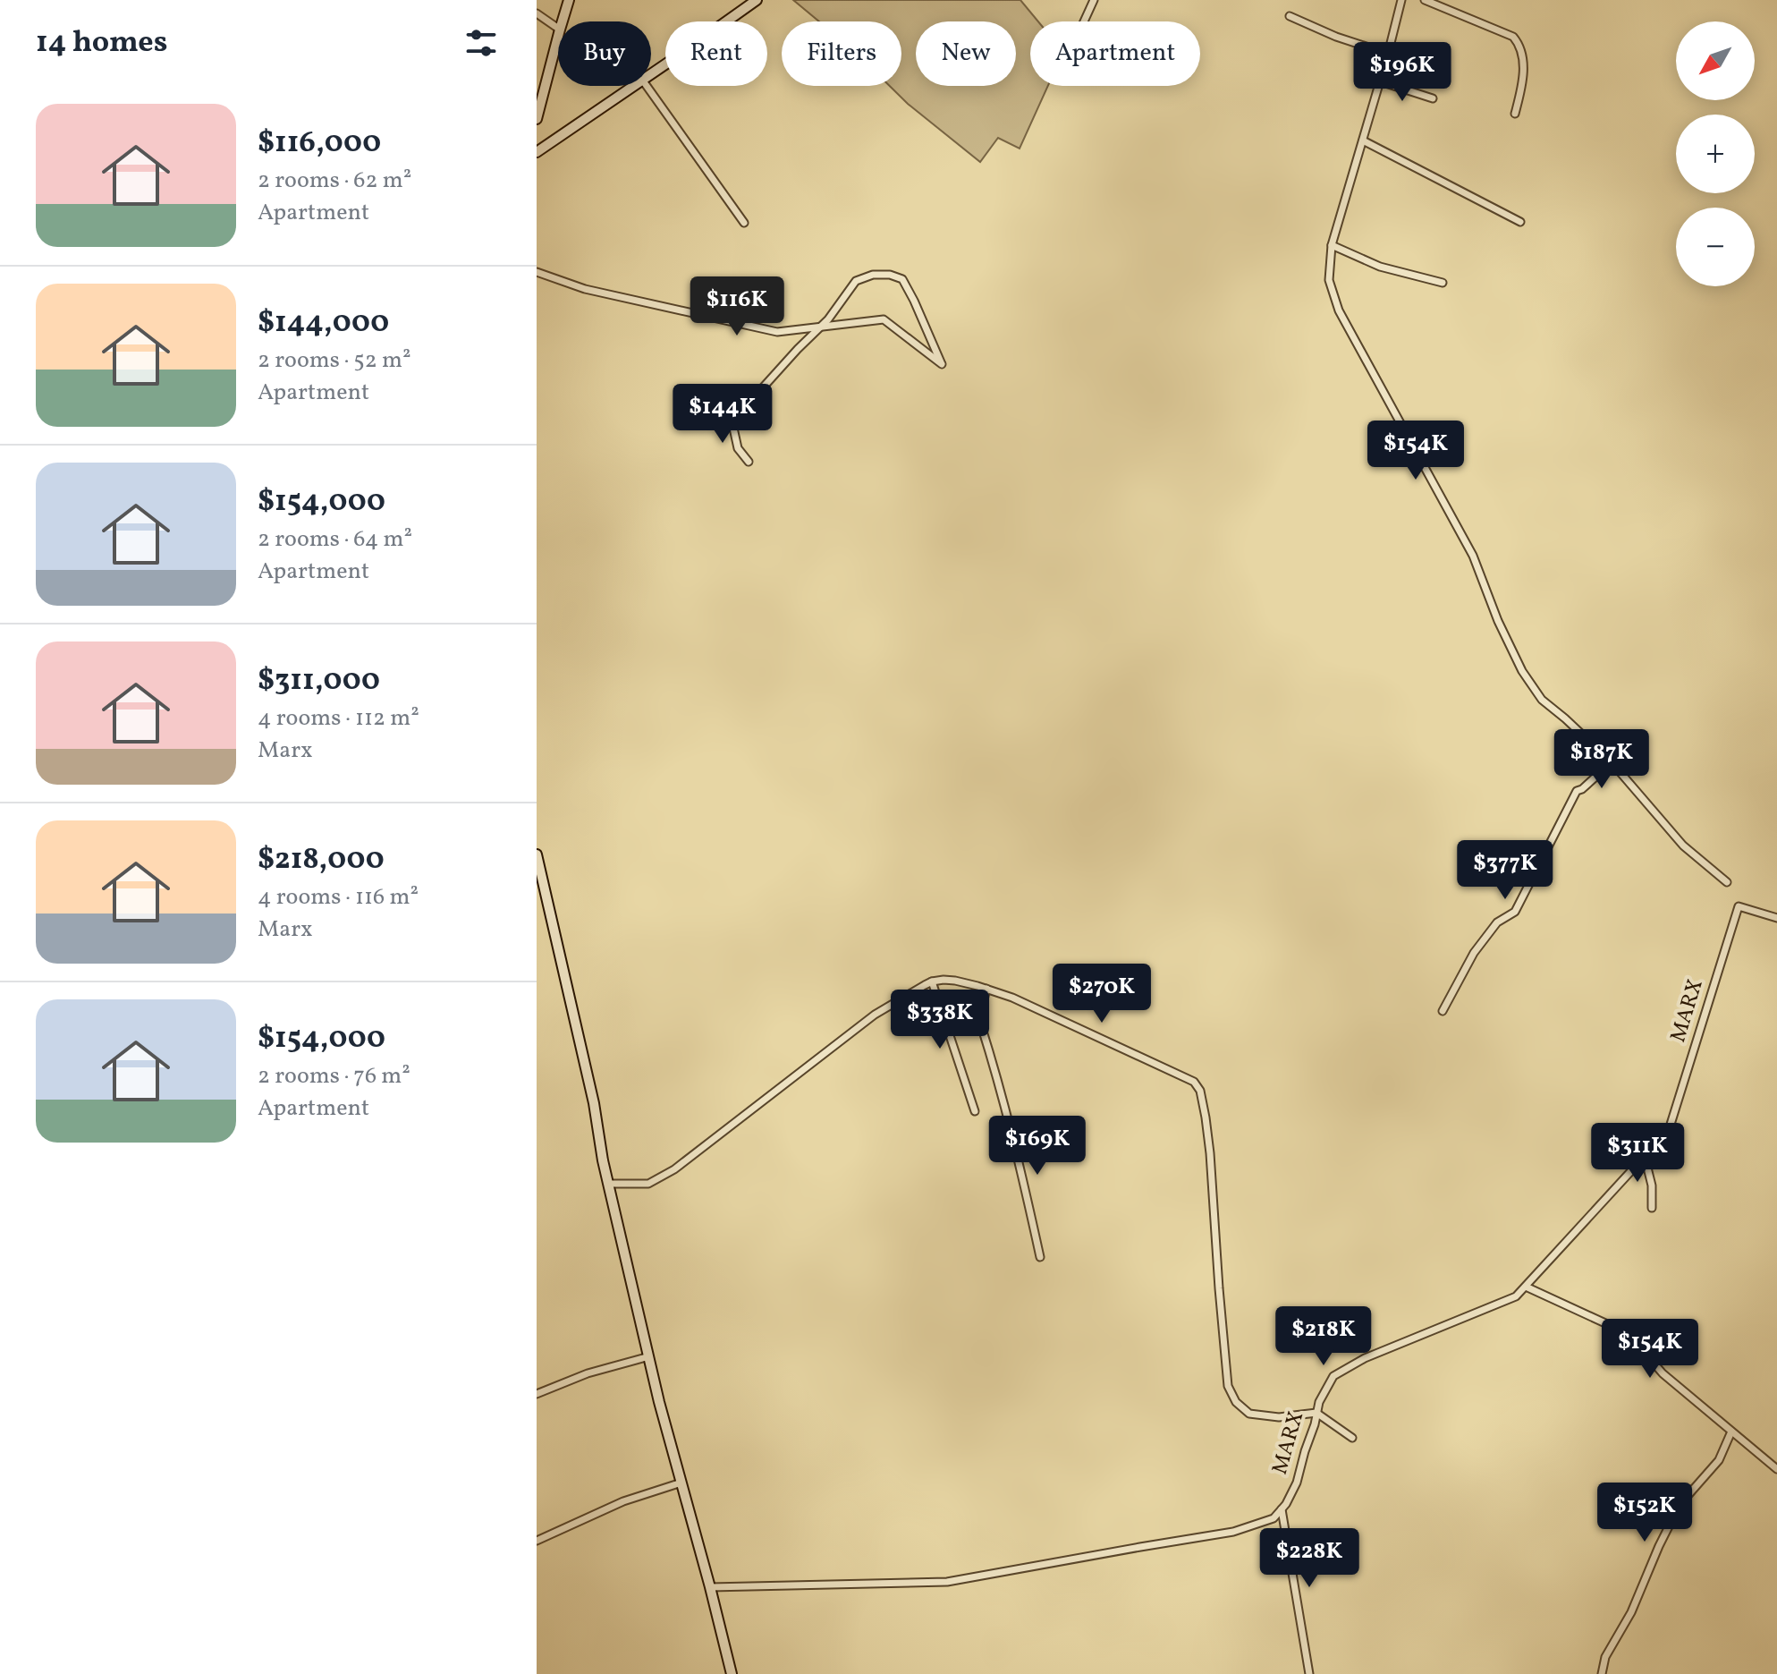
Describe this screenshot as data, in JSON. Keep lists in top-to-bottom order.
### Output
{
  "streets": {
    "street": ["MARX"]
  },
  "north": "bottom left",
  "page": {
    "heading": "14 homes",
    "map_buttons": ["+", "−"],
    "chip": [
      "Buy",
      "Rent",
      "Filters",
      "New",
      "Apartment"
    ],
    "price": [
      "$196K",
      "$116K",
      "$144K",
      "$154K",
      "$187K",
      "$377K",
      "$270K",
      "$338K",
      "$169K",
      "$311K",
      "$218K",
      "$154K",
      "$152K",
      "$228K"
    ],
    "list": [
      {
        "name": "$116,000",
        "note": "2 rooms · 62 m² · Apartment"
      },
      {
        "name": "$144,000",
        "note": "2 rooms · 52 m² · Apartment"
      },
      {
        "name": "$154,000",
        "note": "2 rooms · 64 m² · Apartment"
      },
      {
        "name": "$311,000",
        "note": "4 rooms · 112 m² · Marx"
      },
      {
        "name": "$218,000",
        "note": "4 rooms · 116 m² · Marx"
      },
      {
        "name": "$154,000",
        "note": "2 rooms · 76 m² · Apartment"
      }
    ]
  }
}
